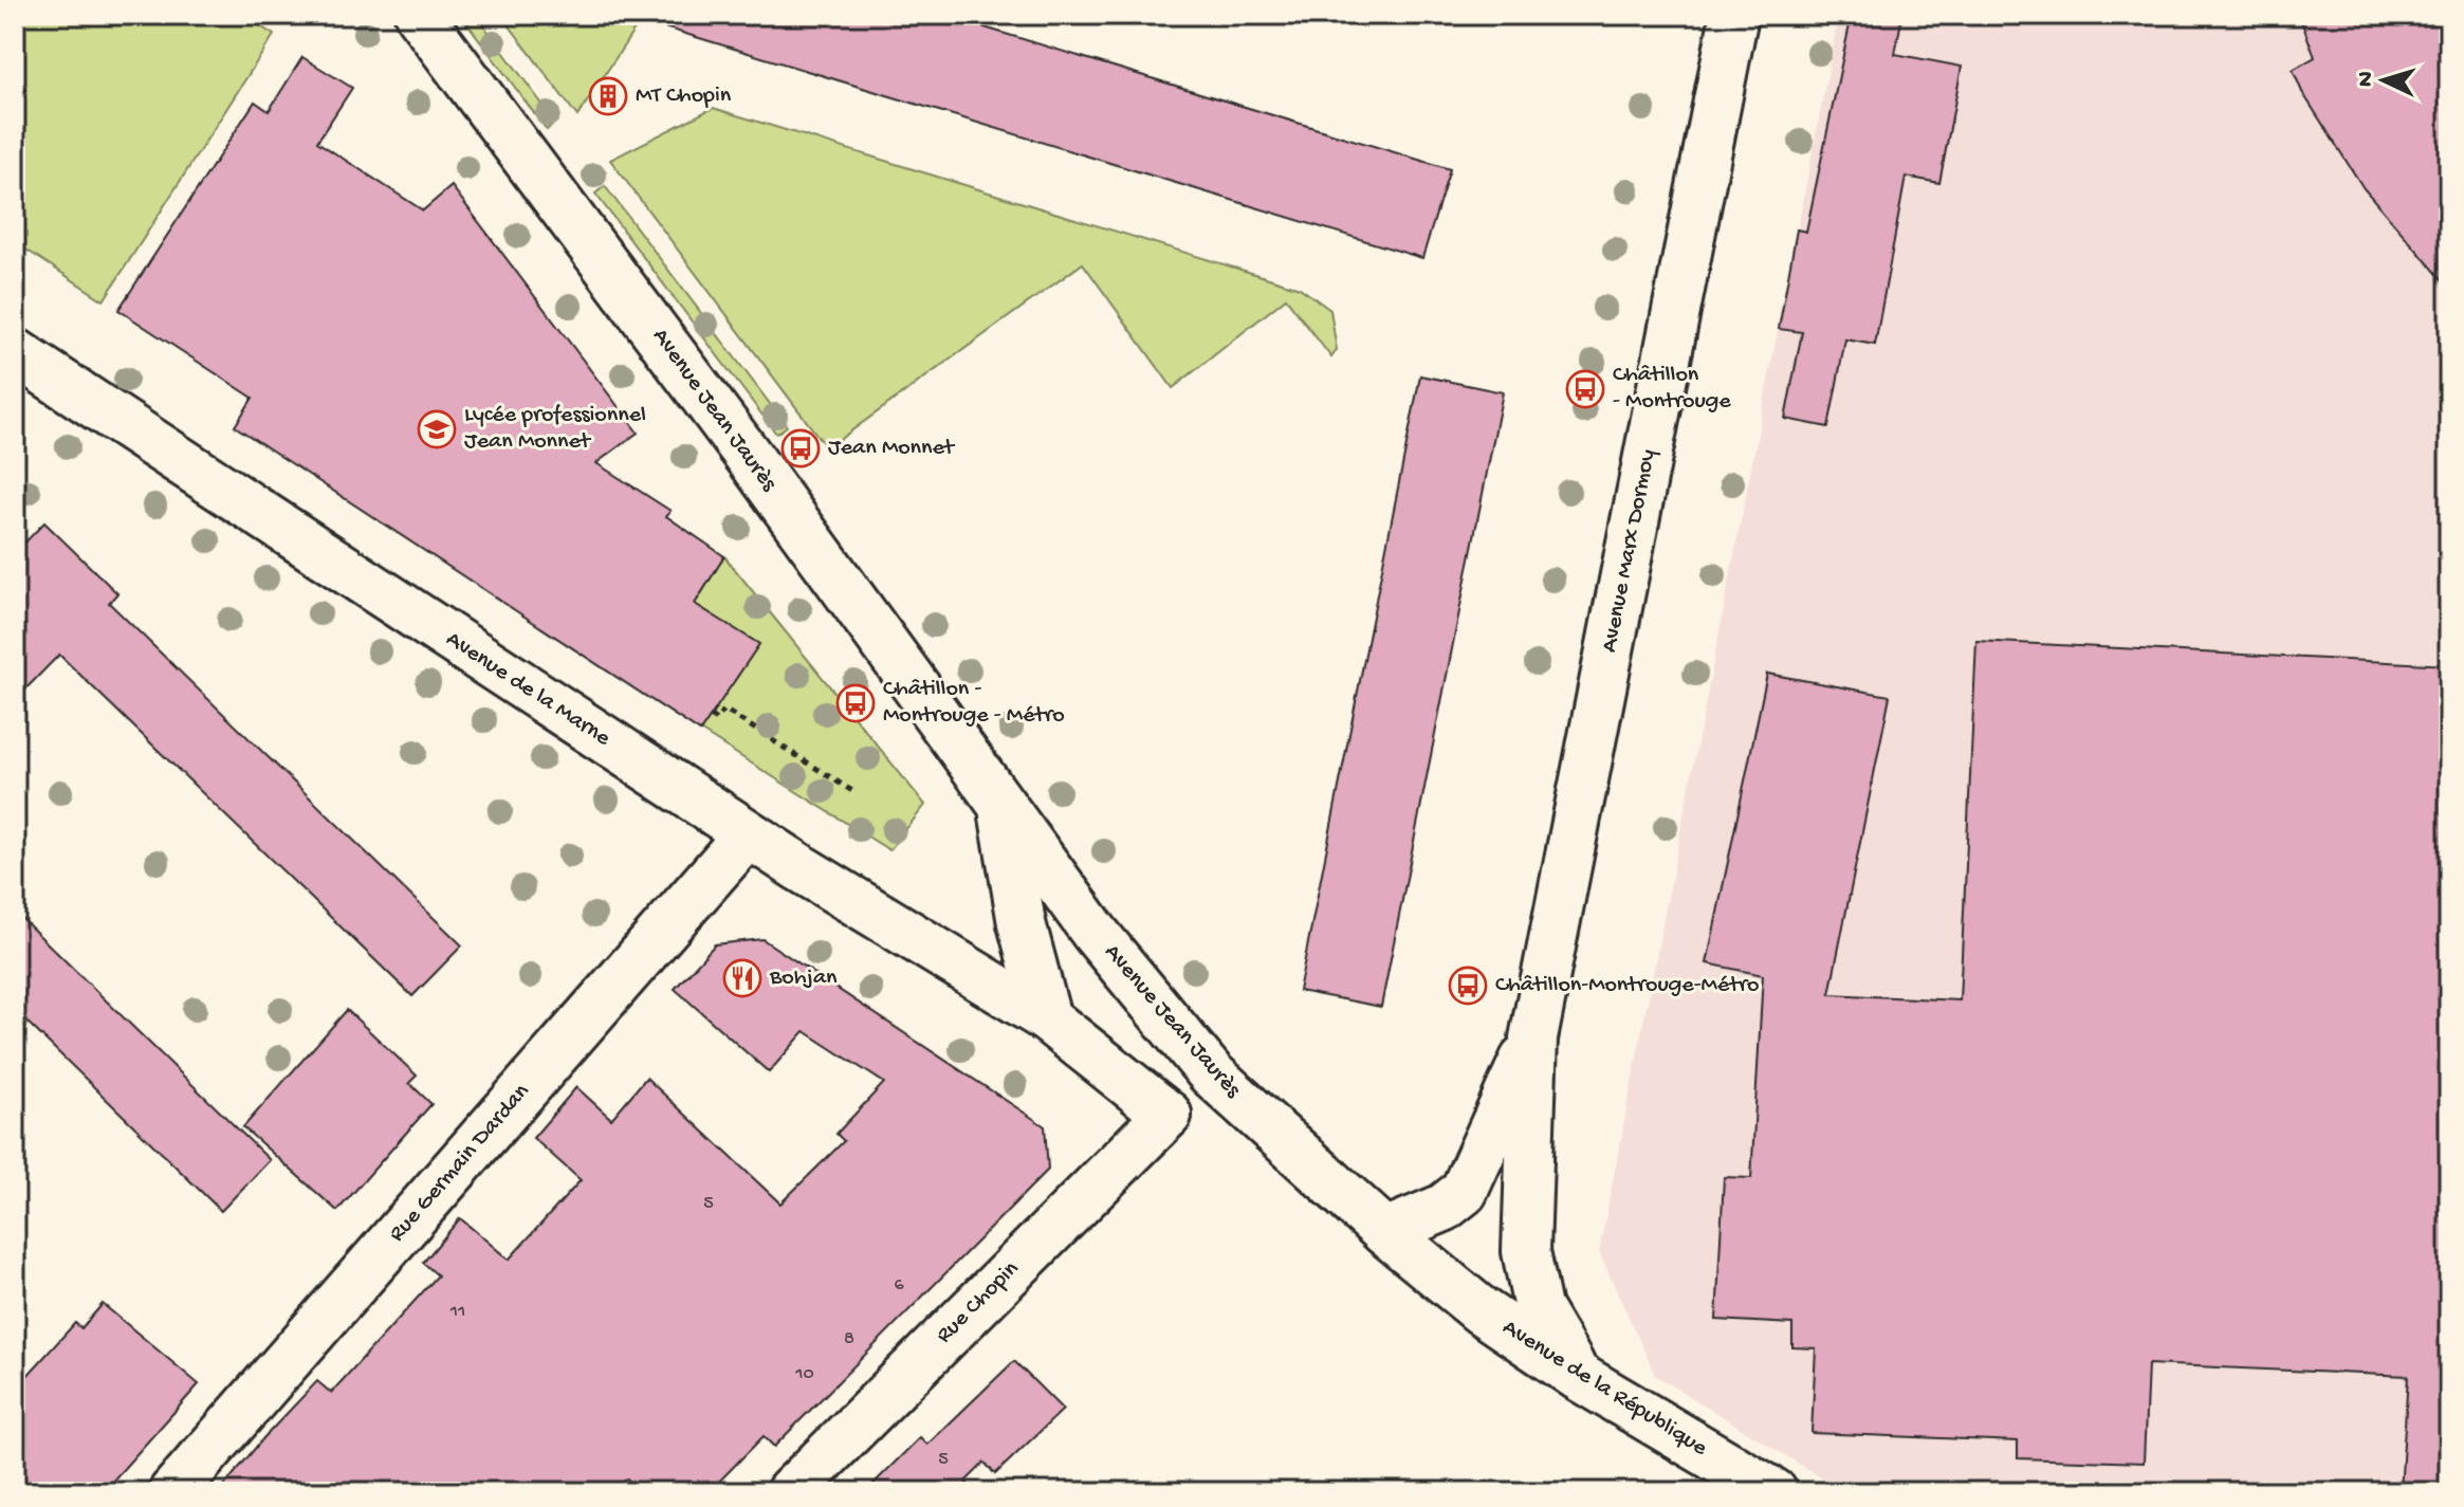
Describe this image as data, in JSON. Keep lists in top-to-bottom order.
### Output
{
  "streets": {
    "main road": [
      "Avenue Jean Jaurès",
      "Avenue Marx Dormoy",
      "Avenue de la Marne",
      "Rue Germain Dardan",
      "Rue Chopin",
      "Avenue de la République"
    ]
  },
  "crossings": [
    ["Avenue Jean Jaurès", "Avenue Marx Dormoy"],
    ["Avenue Jean Jaurès", "Avenue de la Marne"],
    ["Avenue Jean Jaurès", "Rue Chopin"],
    ["Avenue Jean Jaurès", "Avenue de la République"],
    ["Avenue Marx Dormoy", "Avenue de la République"],
    ["Avenue de la Marne", "Rue Germain Dardan"],
    ["Avenue de la Marne", "Rue Chopin"]
  ],
  "places": {
    "building": ["MT Chopin"],
    "bus stop": [
      "Châtillon - Montrouge",
      "Jean Monnet",
      "Châtillon - Montrouge - Métro",
      "Châtillon-Montrouge-Métro"
    ],
    "school or university": ["Lycée professionnel Jean Monnet"],
    "restaurant": ["Bohjan"]
  },
  "house_numbers": [
    "5",
    "6",
    "11",
    "8",
    "10",
    "5"
  ],
  "north": "left"
}
